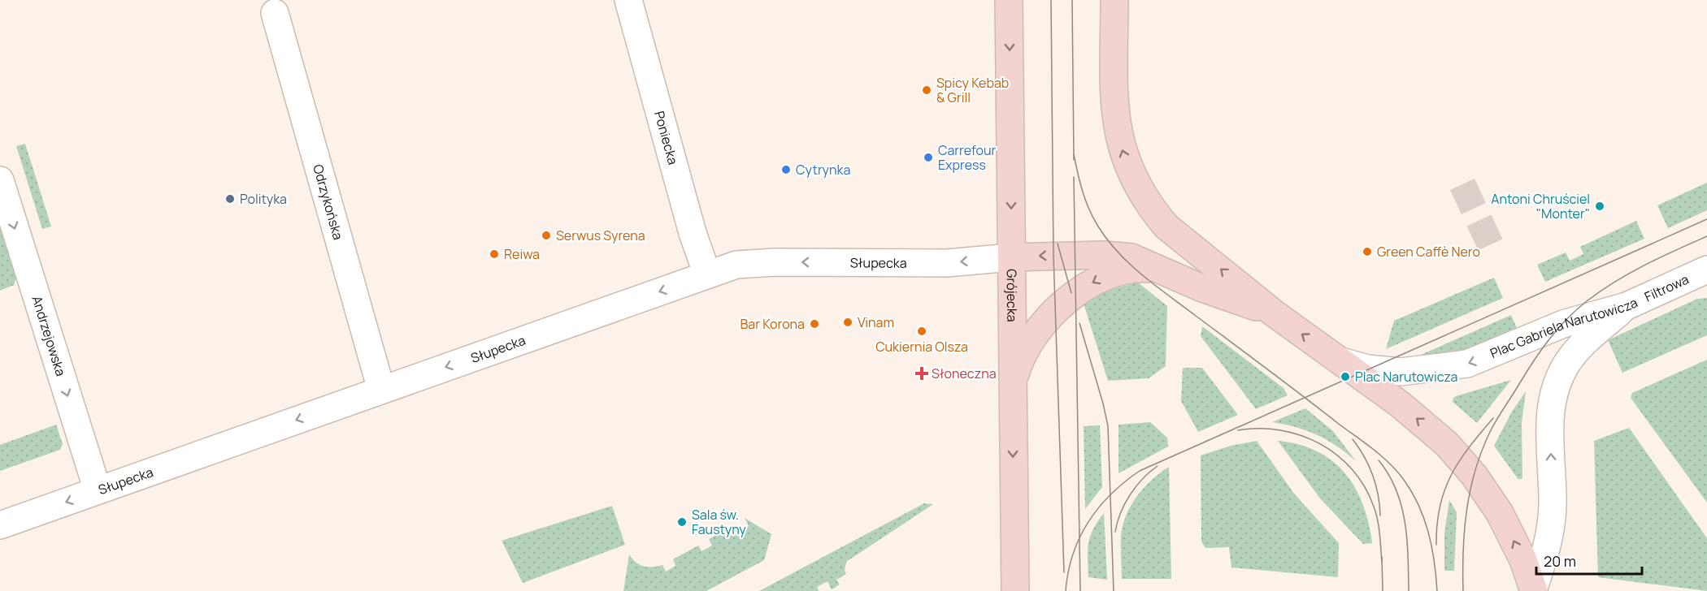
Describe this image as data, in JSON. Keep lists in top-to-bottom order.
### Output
{
  "streets": {
    "main road": ["Grójecka", "Plac Gabriela Narutowicza"],
    "street": [
      "Poniecka",
      "Odrzykońska",
      "Słupecka",
      "Filtrowa",
      "Andrzejowska"
    ]
  },
  "crossings": [
    ["Poniecka", "Słupecka"],
    ["Odrzykońska", "Słupecka"],
    ["Słupecka", "Grójecka"],
    ["Słupecka", "Andrzejowska"],
    ["Filtrowa", "Plac Gabriela Narutowicza"]
  ],
  "one_way": ["Słupecka", "Grójecka", "Andrzejowska"],
  "places": {
    "other": [
      "Spicy Kebab & Grill",
      "Carrefour Express",
      "Cytrynka",
      "Polityka",
      "Antoni Chruściel \"Monter\"",
      "Serwus Syrena",
      "Green Caffè Nero",
      "Reiwa",
      "Vinam",
      "Bar Korona",
      "Cukiernia Olsza",
      "Plac Narutowicza",
      "Sala św. Faustyny"
    ],
    "health": ["Słoneczna"]
  },
  "scale_bar": "20 m"
}
